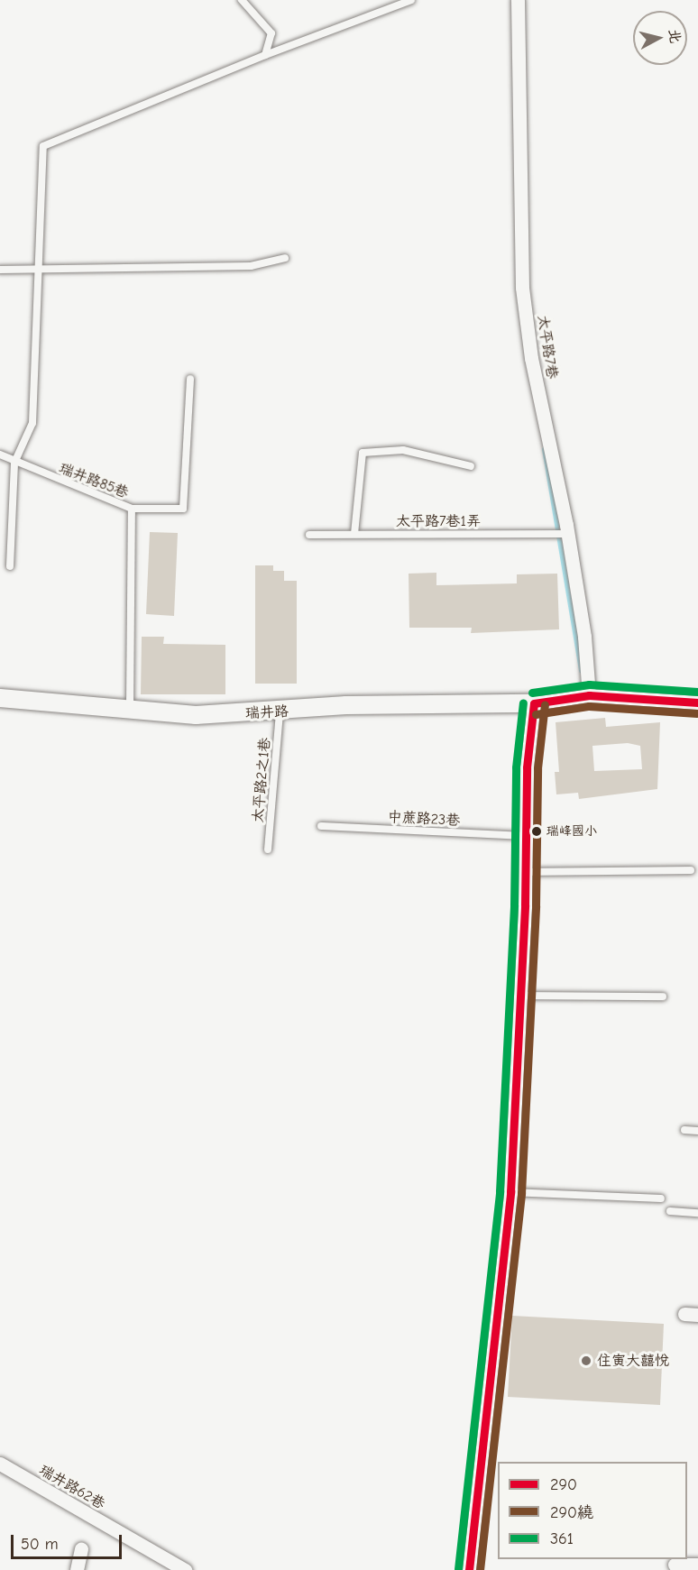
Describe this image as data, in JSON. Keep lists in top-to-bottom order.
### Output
{
  "streets": {
    "street": ["太平路7巷", "瑞井路", "瑞井路62巷"],
    "lane": [
      "瑞井路85巷",
      "太平路7巷1弄",
      "太平路2之1巷",
      "中蔗路23巷"
    ]
  },
  "crossings": [
    ["太平路7巷", "太平路7巷1弄"],
    ["瑞井路", "太平路2之1巷"]
  ],
  "places": ["瑞峰國小", "住寅大囍悅"],
  "lines": ["transit line 361", "transit line 290", "transit line 290繞"],
  "legend": ["290", "290繞", "361"],
  "scale_bar": "50 m",
  "north": "right"
}
